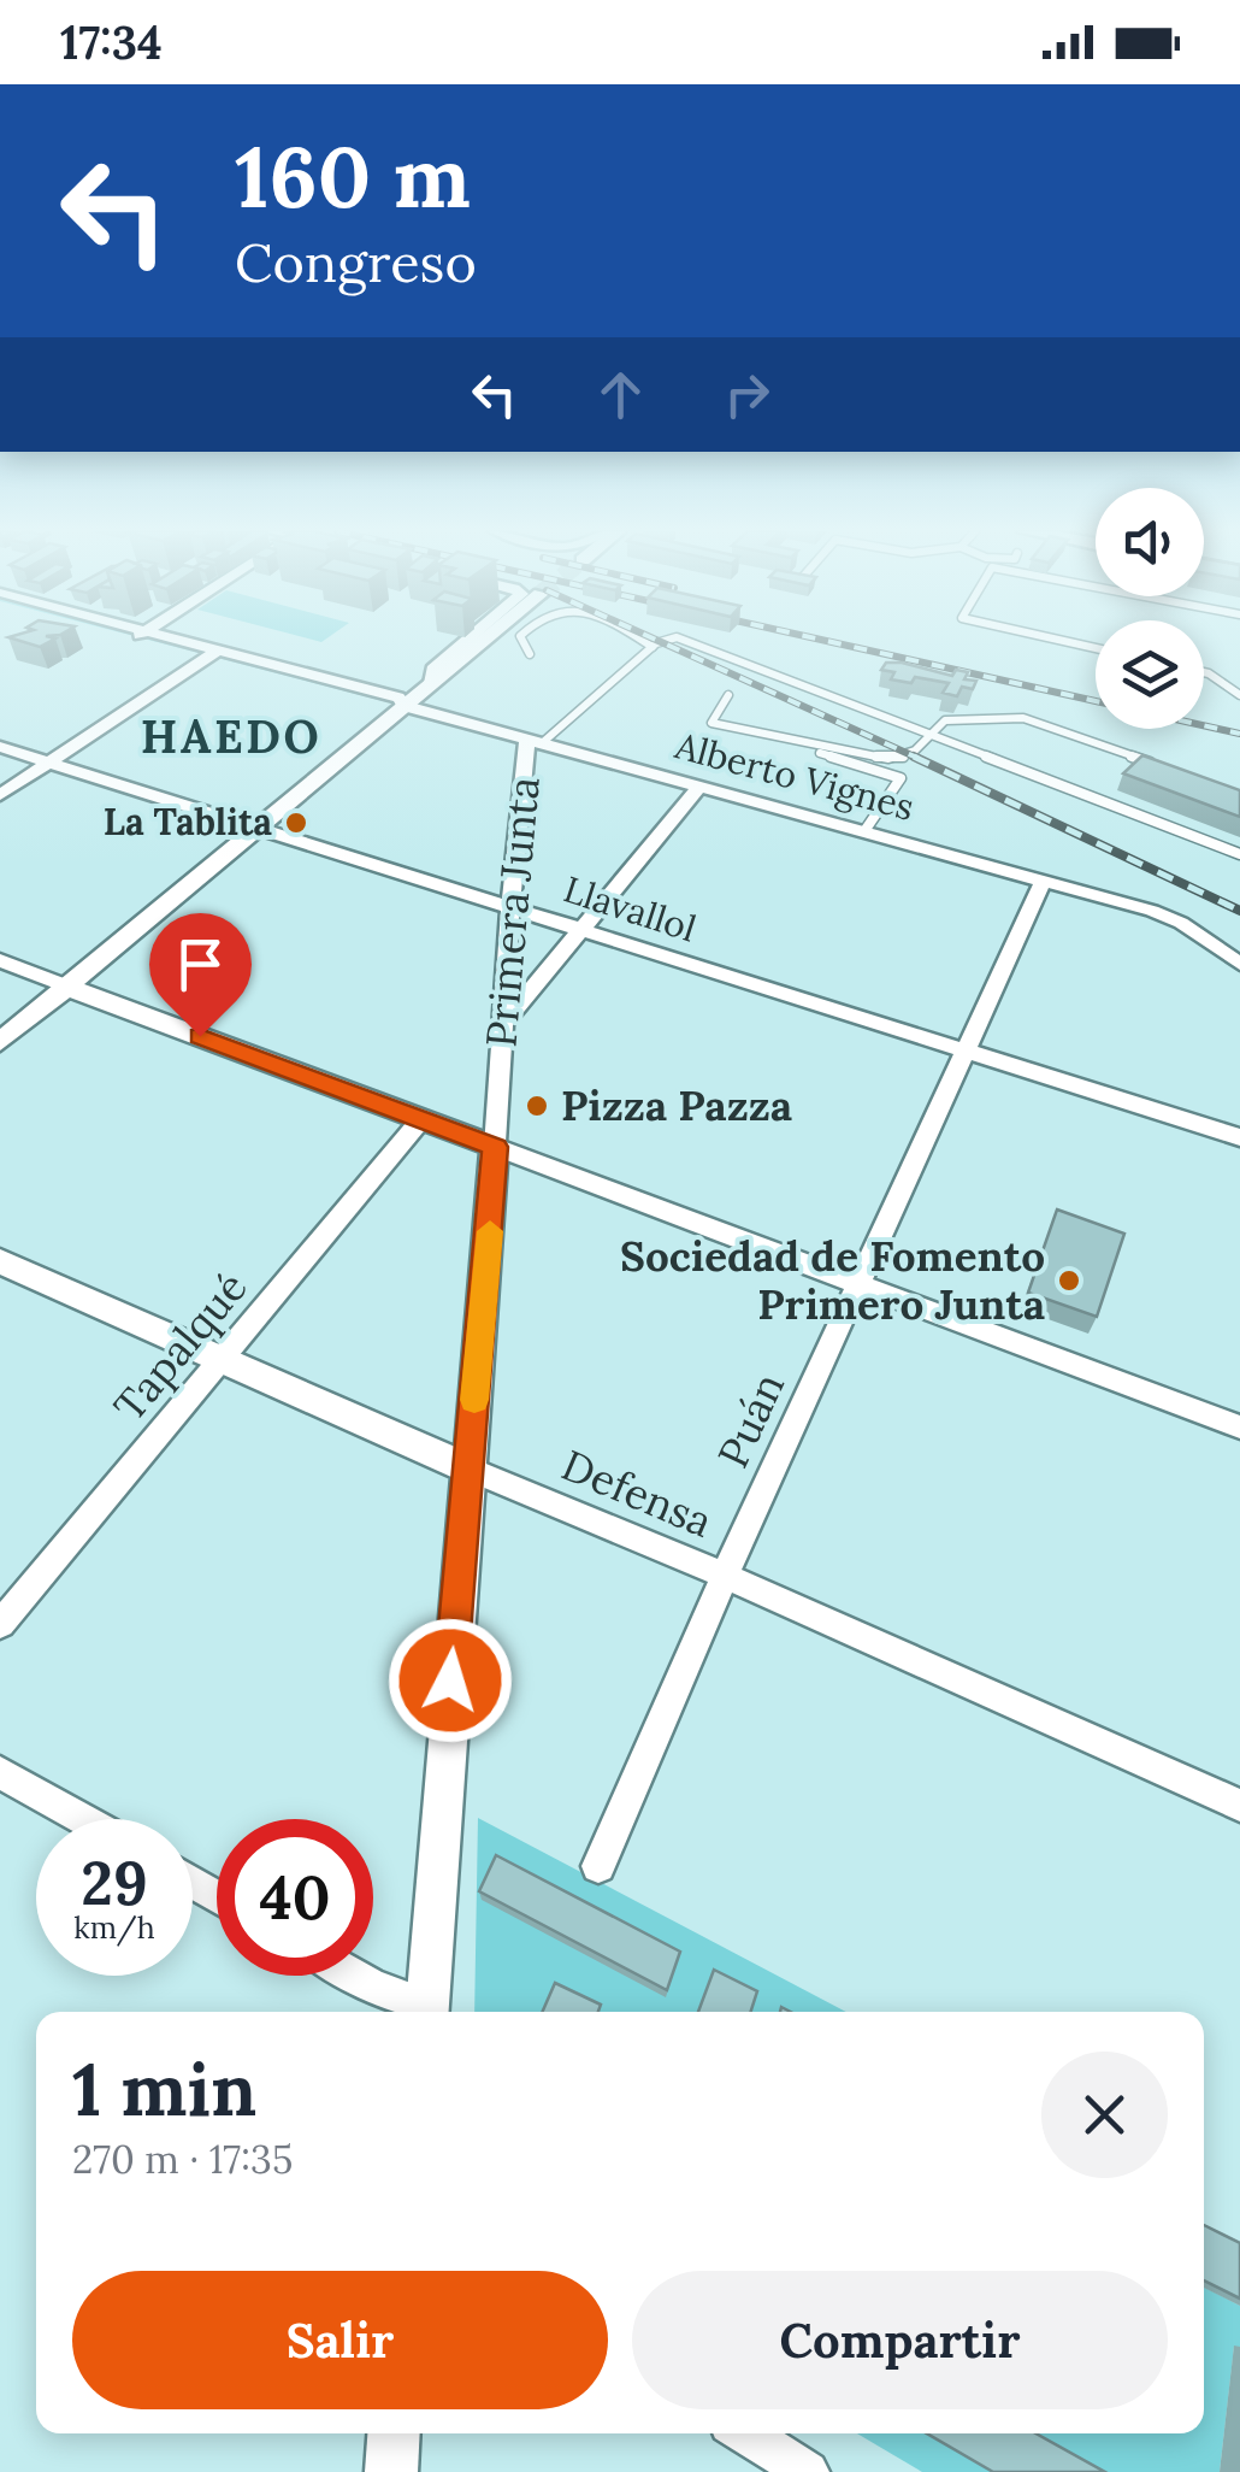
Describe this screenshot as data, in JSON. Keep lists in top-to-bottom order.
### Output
{
  "streets": {
    "street": [
      "Alberto Vignes",
      "Llavallol",
      "Primera Junta",
      "Tapalqué",
      "Puán",
      "Defensa"
    ]
  },
  "crossings": [
    ["Alberto Vignes", "Primera Junta"],
    ["Alberto Vignes", "Puán"],
    ["Llavallol", "Primera Junta"],
    ["Llavallol", "Puán"],
    ["Primera Junta", "Defensa"],
    ["Tapalqué", "Defensa"],
    ["Puán", "Defensa"]
  ],
  "districts": ["HAEDO"],
  "places": ["La Tablita", "Pizza Pazza", "Sociedad de Fomento Primero Junta"],
  "page": {
    "status": "17:34",
    "turn": ["160 m", "Congreso"],
    "speed": "29 km/h",
    "limit": "40",
    "heading": ["1 min", "270 m · 17:35"],
    "buttons": ["Salir", "Compartir"]
  }
}
